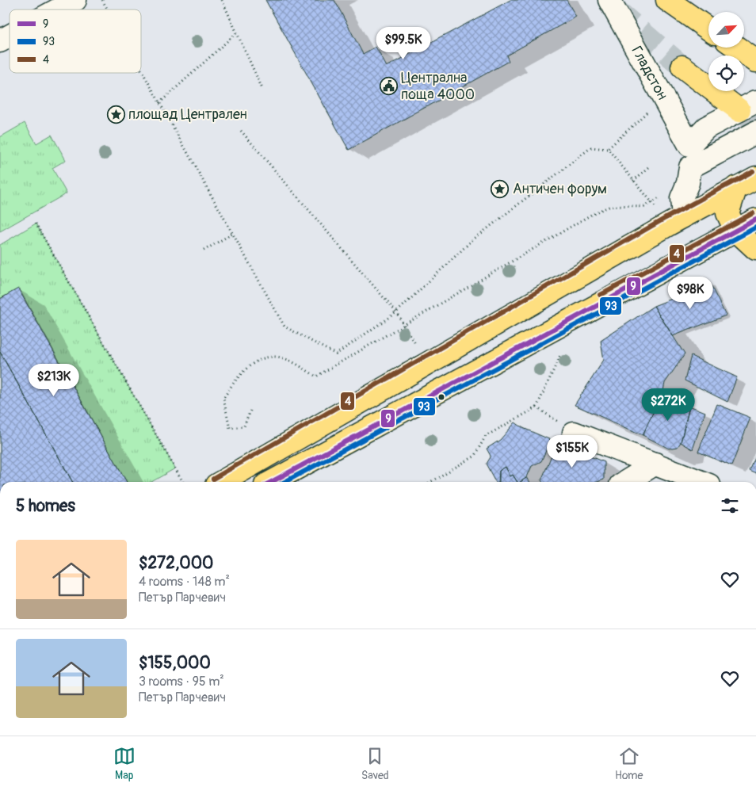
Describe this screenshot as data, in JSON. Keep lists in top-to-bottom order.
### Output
{
  "streets": {
    "street": ["Гладстон"]
  },
  "places": {
    "public building": ["Централна поща 4000"],
    "place": ["площад Централен", "Античен форум"]
  },
  "lines": ["transit line 4", "transit line 9", "transit line 93"],
  "legend": ["9", "93", "4"],
  "north": "top right",
  "page": {
    "price": [
      "$99.5K",
      "$98K",
      "$213K",
      "$272K",
      "$155K"
    ],
    "heading": "5 homes",
    "list": [
      {
        "name": "$272,000",
        "note": "4 rooms · 148 m² · Петър Парчевич"
      },
      {
        "name": "$155,000",
        "note": "3 rooms · 95 m² · Петър Парчевич"
      }
    ],
    "tabs": ["Map", "Saved", "Home"]
  }
}
